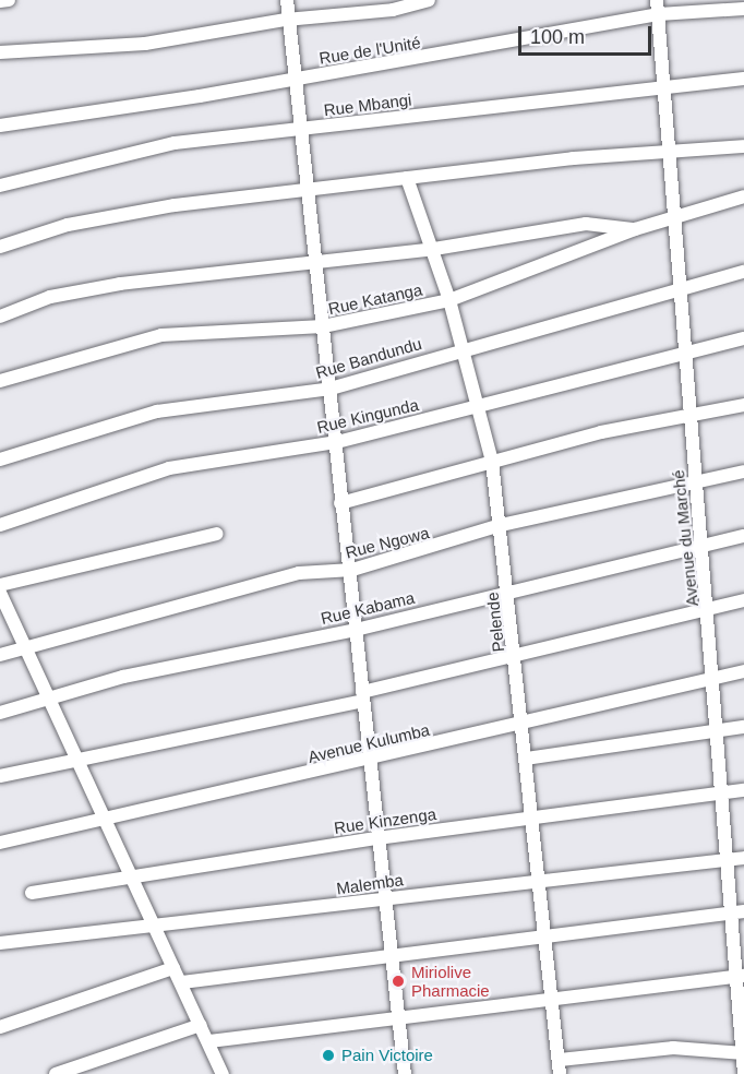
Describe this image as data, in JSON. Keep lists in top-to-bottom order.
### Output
{
  "streets": {
    "street": [
      "Rue de l'Unité",
      "Rue Mbangi",
      "Rue Katanga",
      "Rue Bandundu",
      "Rue Kingunda",
      "Avenue du Marché",
      "Rue Ngowa",
      "Rue Kabama",
      "Pelende",
      "Avenue Kulumba",
      "Rue Kinzenga",
      "Malemba"
    ]
  },
  "crossings": [
    ["Rue de l'Unité", "Avenue du Marché"],
    ["Rue Mbangi", "Avenue du Marché"],
    ["Rue Katanga", "Avenue du Marché"],
    ["Rue Katanga", "Pelende"],
    ["Rue Bandundu", "Avenue du Marché"],
    ["Rue Bandundu", "Pelende"],
    ["Rue Kingunda", "Avenue du Marché"],
    ["Rue Kingunda", "Pelende"],
    ["Avenue du Marché", "Rue Ngowa"],
    ["Avenue du Marché", "Rue Kabama"],
    ["Avenue du Marché", "Avenue Kulumba"],
    ["Avenue du Marché", "Rue Kinzenga"],
    ["Avenue du Marché", "Malemba"],
    ["Rue Ngowa", "Pelende"],
    ["Rue Kabama", "Pelende"],
    ["Pelende", "Avenue Kulumba"],
    ["Pelende", "Rue Kinzenga"],
    ["Pelende", "Malemba"]
  ],
  "places": ["Miriolive Pharmacie", "Pain Victoire"],
  "scale_bar": "100 m"
}
